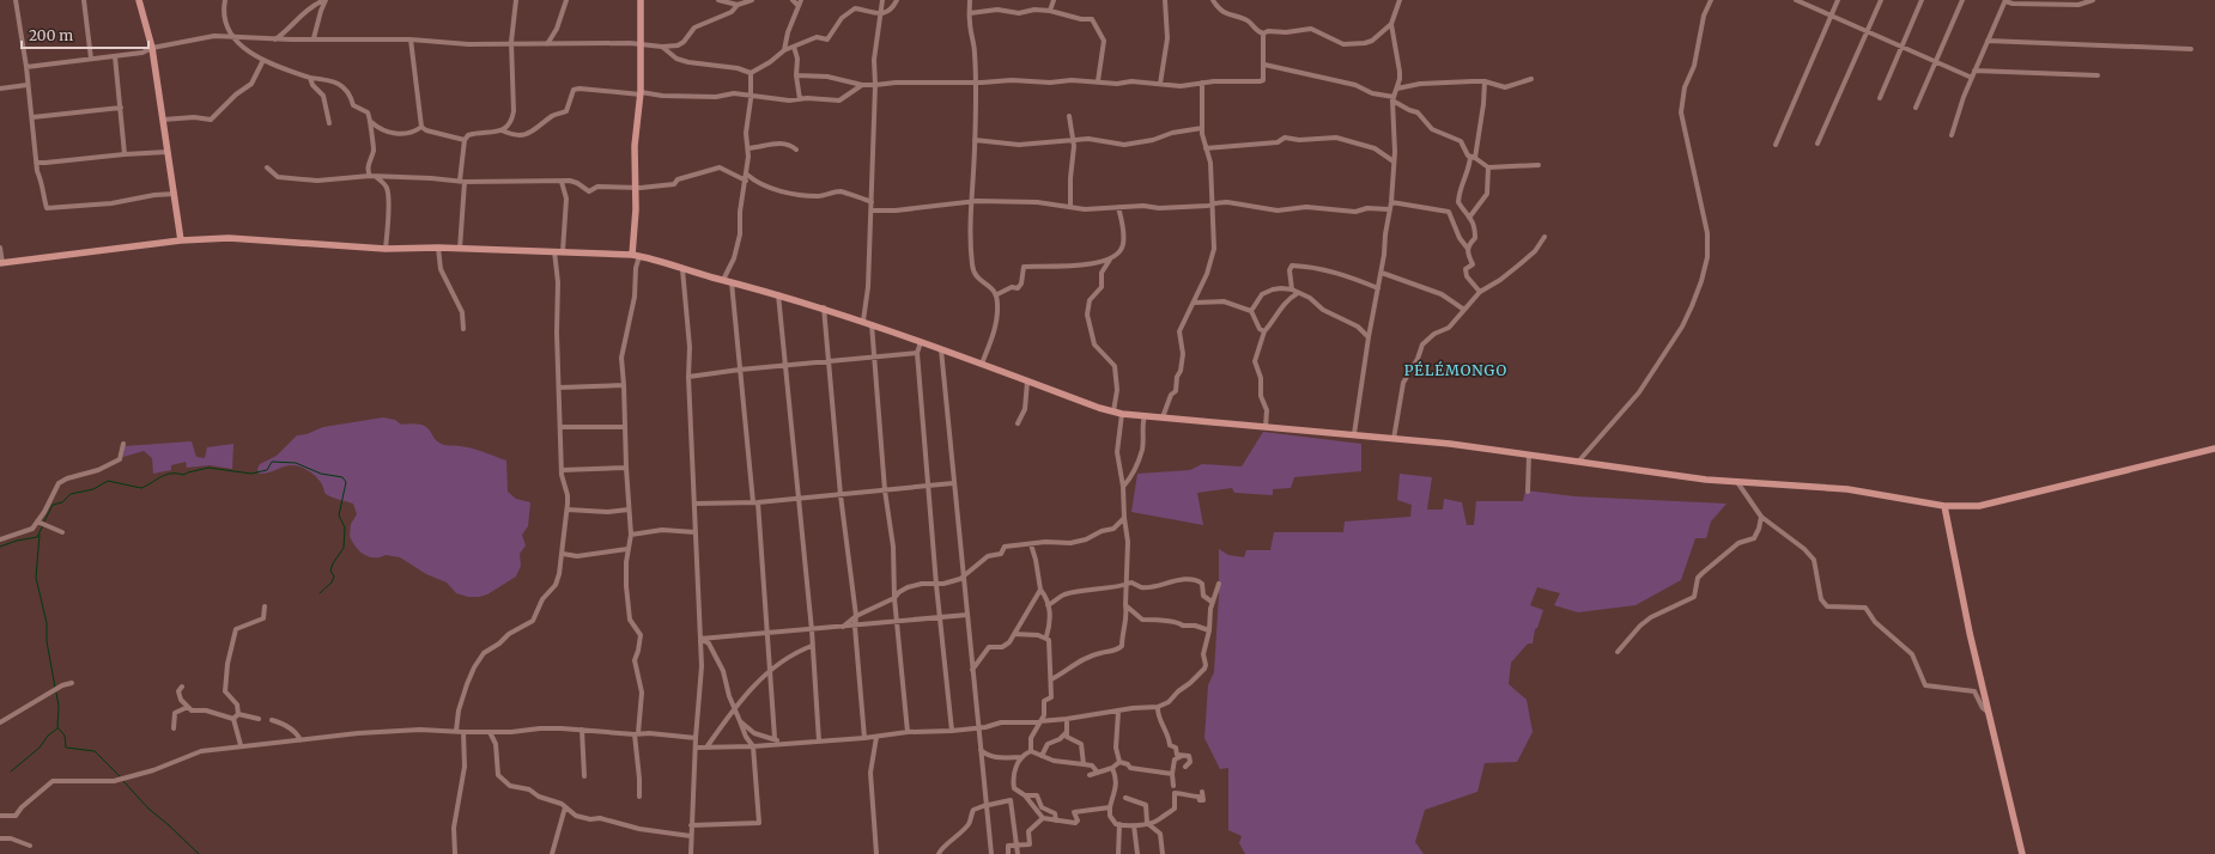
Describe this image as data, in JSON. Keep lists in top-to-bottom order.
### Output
{
  "districts": ["PÉLÉMONGO"],
  "scale_bar": "200 m"
}
